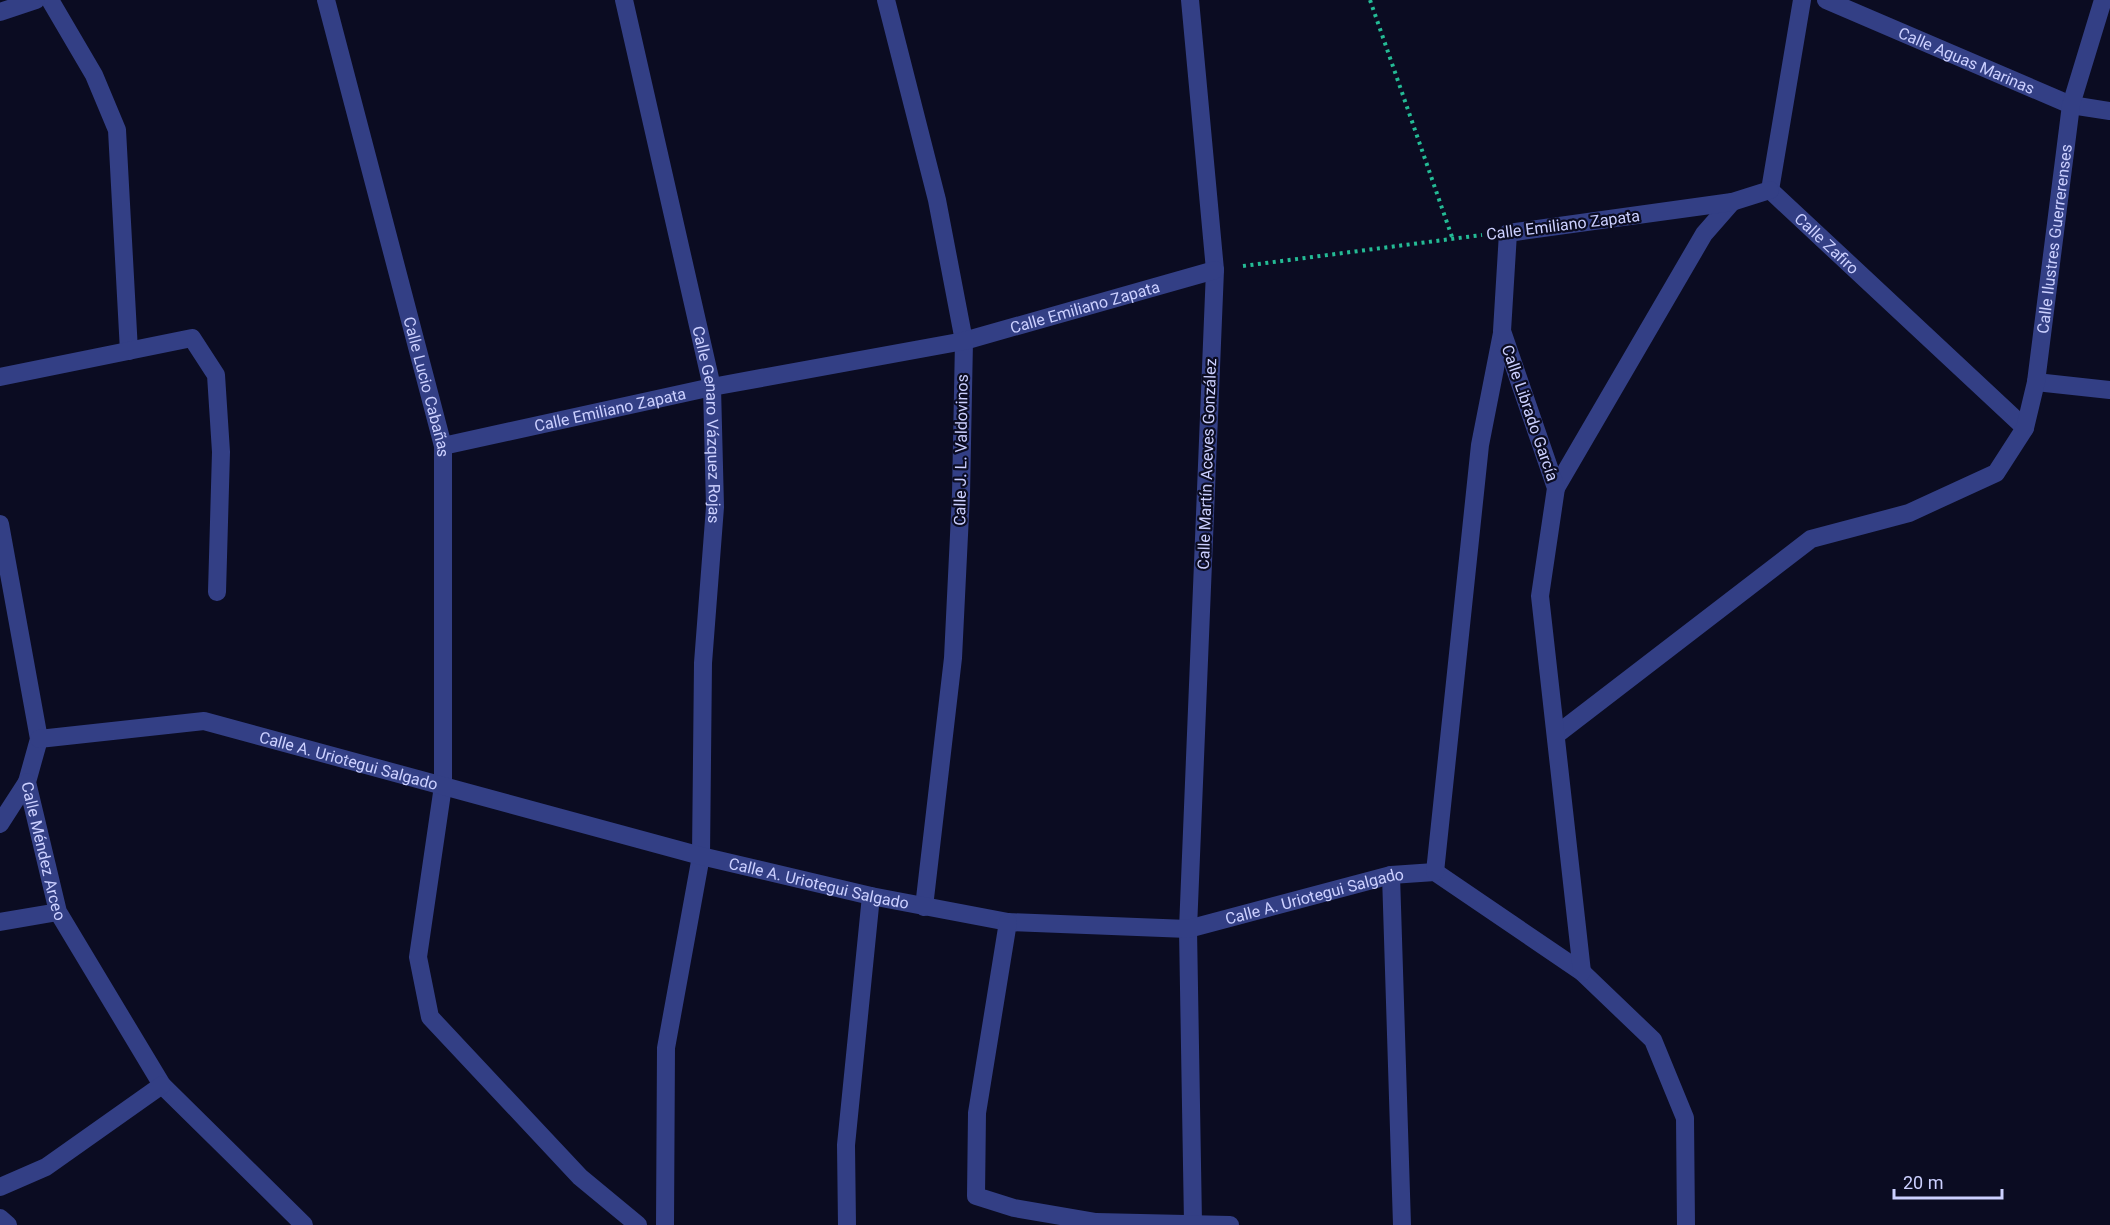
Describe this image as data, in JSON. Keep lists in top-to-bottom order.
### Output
{
  "streets": {
    "street": [
      "Calle Aguas Marinas",
      "Calle Emiliano Zapata",
      "Calle Ilustres Guerrerenses",
      "Calle Zafiro",
      "Calle Lucio Cabañas",
      "Calle Librado García",
      "Calle Genaro Vázquez Rojas",
      "Calle J. L. Valdovinos",
      "Calle Martín Aceves González",
      "Calle A. Uriotegui Salgado",
      "Calle Méndez Arceo"
    ]
  },
  "crossings": [
    ["Calle Aguas Marinas", "Calle Ilustres Guerrerenses"],
    ["Calle Emiliano Zapata", "Calle Zafiro"],
    ["Calle Emiliano Zapata", "Calle Lucio Cabañas"],
    ["Calle Emiliano Zapata", "Calle Librado García"],
    ["Calle Emiliano Zapata", "Calle Genaro Vázquez Rojas"],
    ["Calle Emiliano Zapata", "Calle J. L. Valdovinos"],
    ["Calle Emiliano Zapata", "Calle Martín Aceves González"],
    ["Calle Ilustres Guerrerenses", "Calle Zafiro"],
    ["Calle Ilustres Guerrerenses", "Calle Librado García"],
    ["Calle Lucio Cabañas", "Calle A. Uriotegui Salgado"],
    ["Calle Genaro Vázquez Rojas", "Calle A. Uriotegui Salgado"],
    ["Calle J. L. Valdovinos", "Calle A. Uriotegui Salgado"],
    ["Calle Martín Aceves González", "Calle A. Uriotegui Salgado"],
    ["Calle A. Uriotegui Salgado", "Calle Méndez Arceo"]
  ],
  "scale_bar": "20 m"
}
